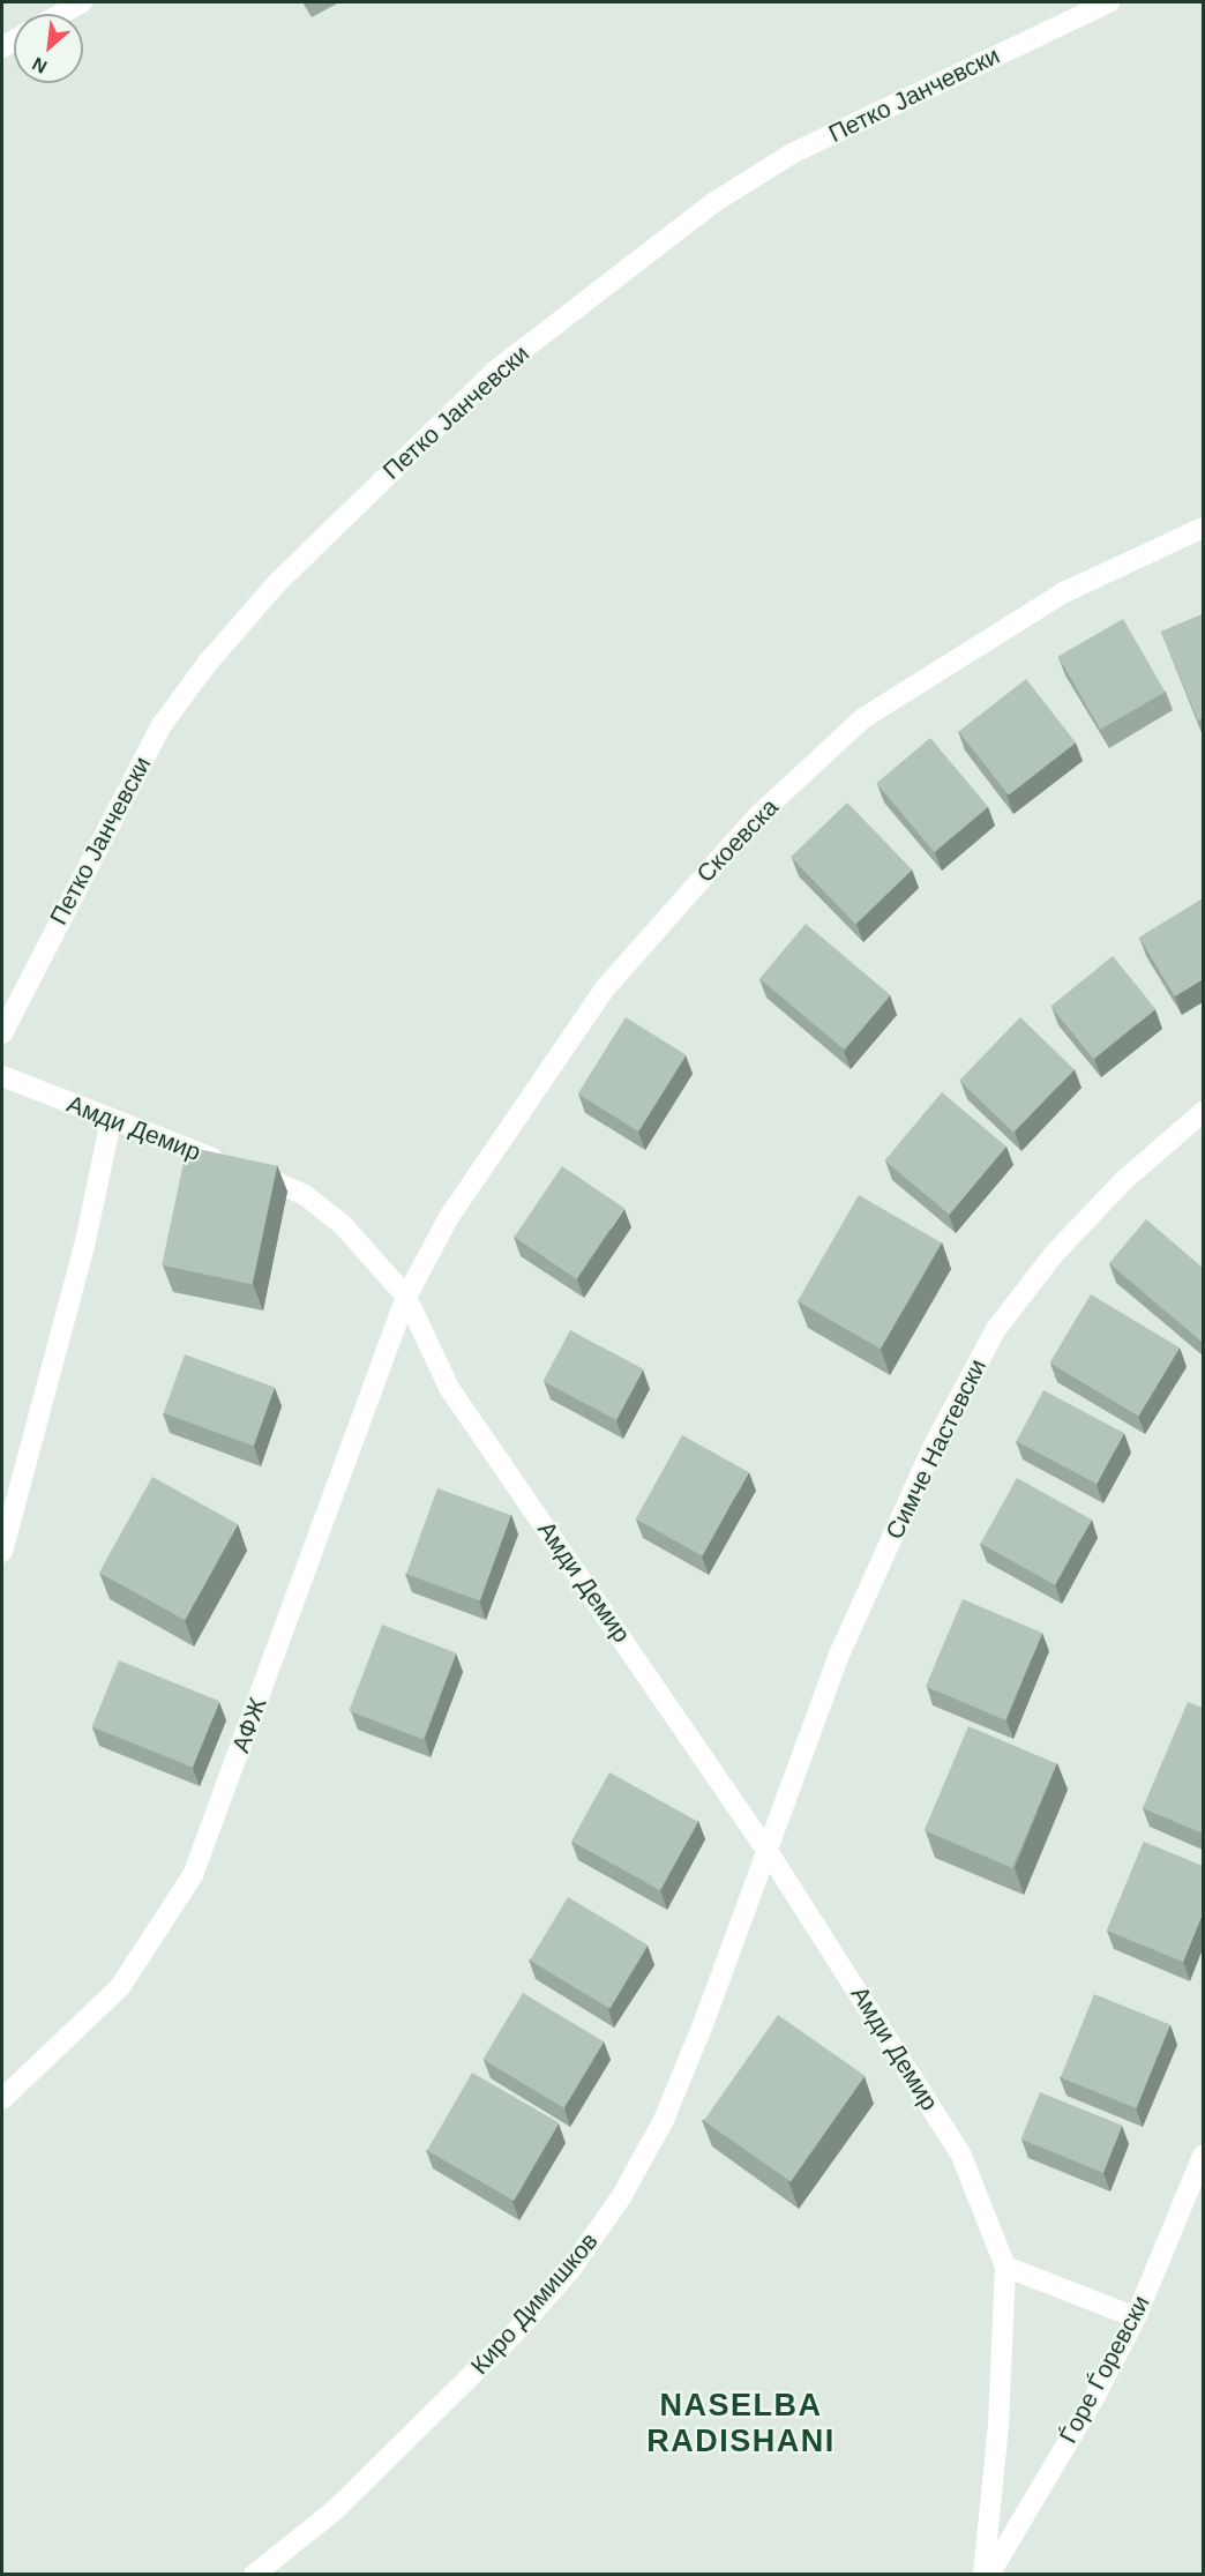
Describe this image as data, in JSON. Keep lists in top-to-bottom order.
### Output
{
  "streets": {
    "street": [
      "Петко Јанчевски",
      "Скоевска",
      "Амди Демир",
      "Симче Настевски",
      "АФЖ",
      "Киро Димишков",
      "Ѓоре Ѓоревски"
    ]
  },
  "crossings": [
    ["Скоевска", "Амди Демир"],
    ["Скоевска", "АФЖ"],
    ["Амди Демир", "Симче Настевски"],
    ["Амди Демир", "АФЖ"],
    ["Амди Демир", "Киро Димишков"],
    ["Амди Демир", "Ѓоре Ѓоревски"],
    ["Симче Настевски", "Киро Димишков"]
  ],
  "districts": ["NASELBA RADISHANI"],
  "north": "bottom left"
}
